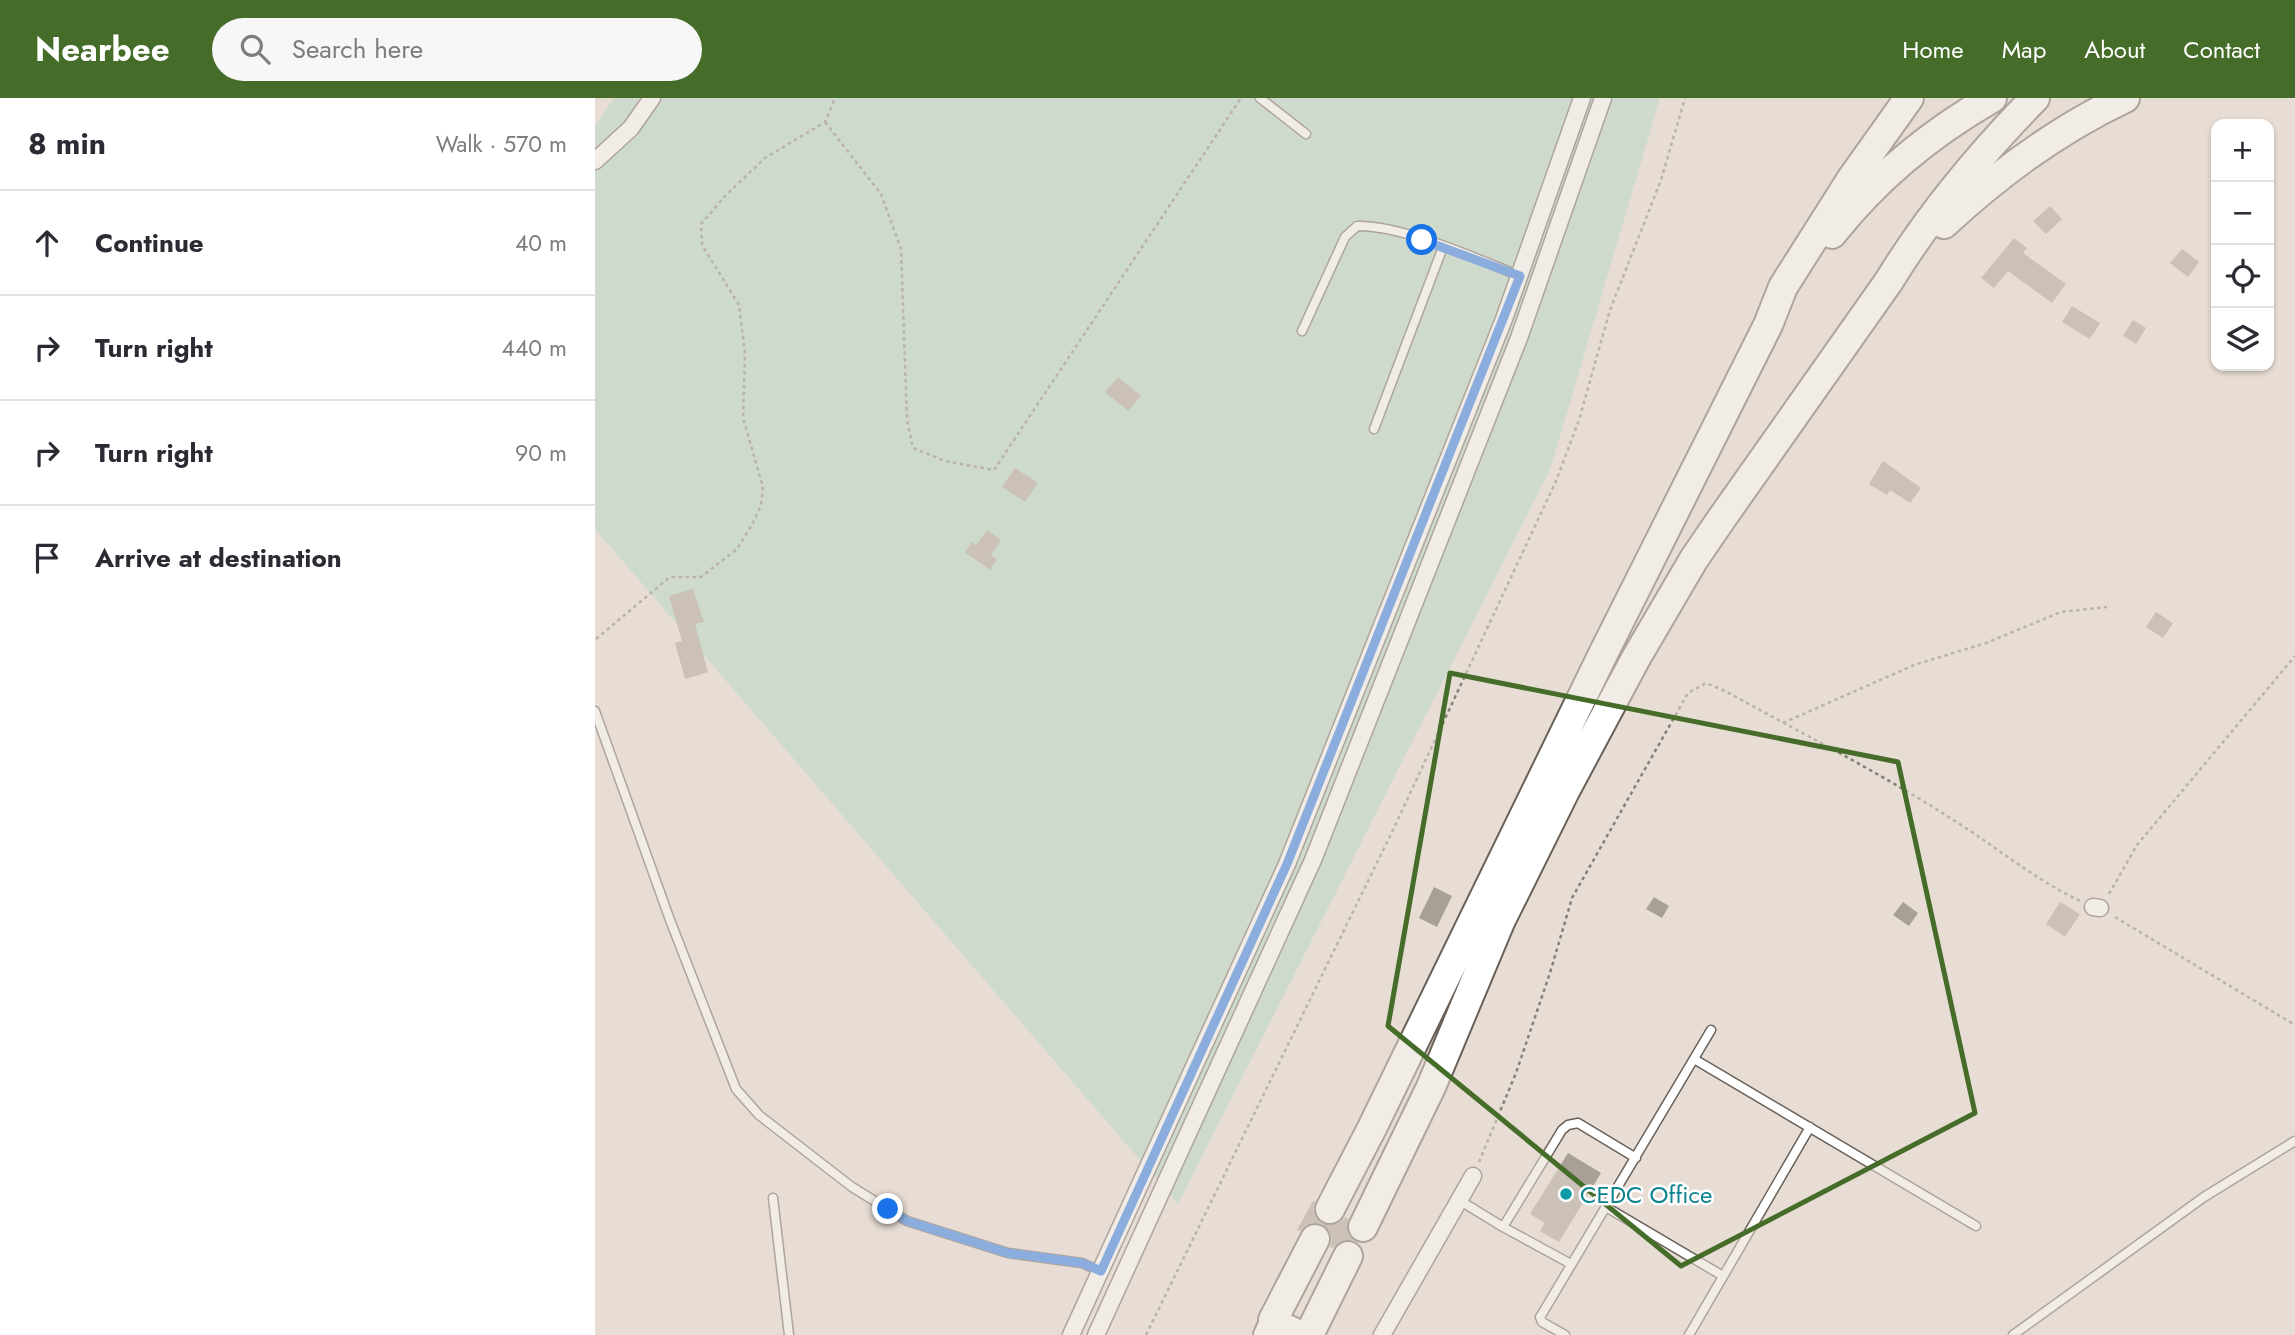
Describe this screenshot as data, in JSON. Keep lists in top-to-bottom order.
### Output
{
  "places": ["CEDC Office"],
  "page": {
    "header": "Nearbee",
    "search": "Search here",
    "nav": [
      "Home",
      "Map",
      "About",
      "Contact"
    ],
    "heading": ["8 min", "Walk · 570 m"],
    "map_buttons": ["+", "−"],
    "list": [
      ["Continue", "40 m"],
      ["Turn right", "440 m"],
      ["Turn right", "90 m"],
      "Arrive at destination"
    ]
  }
}
